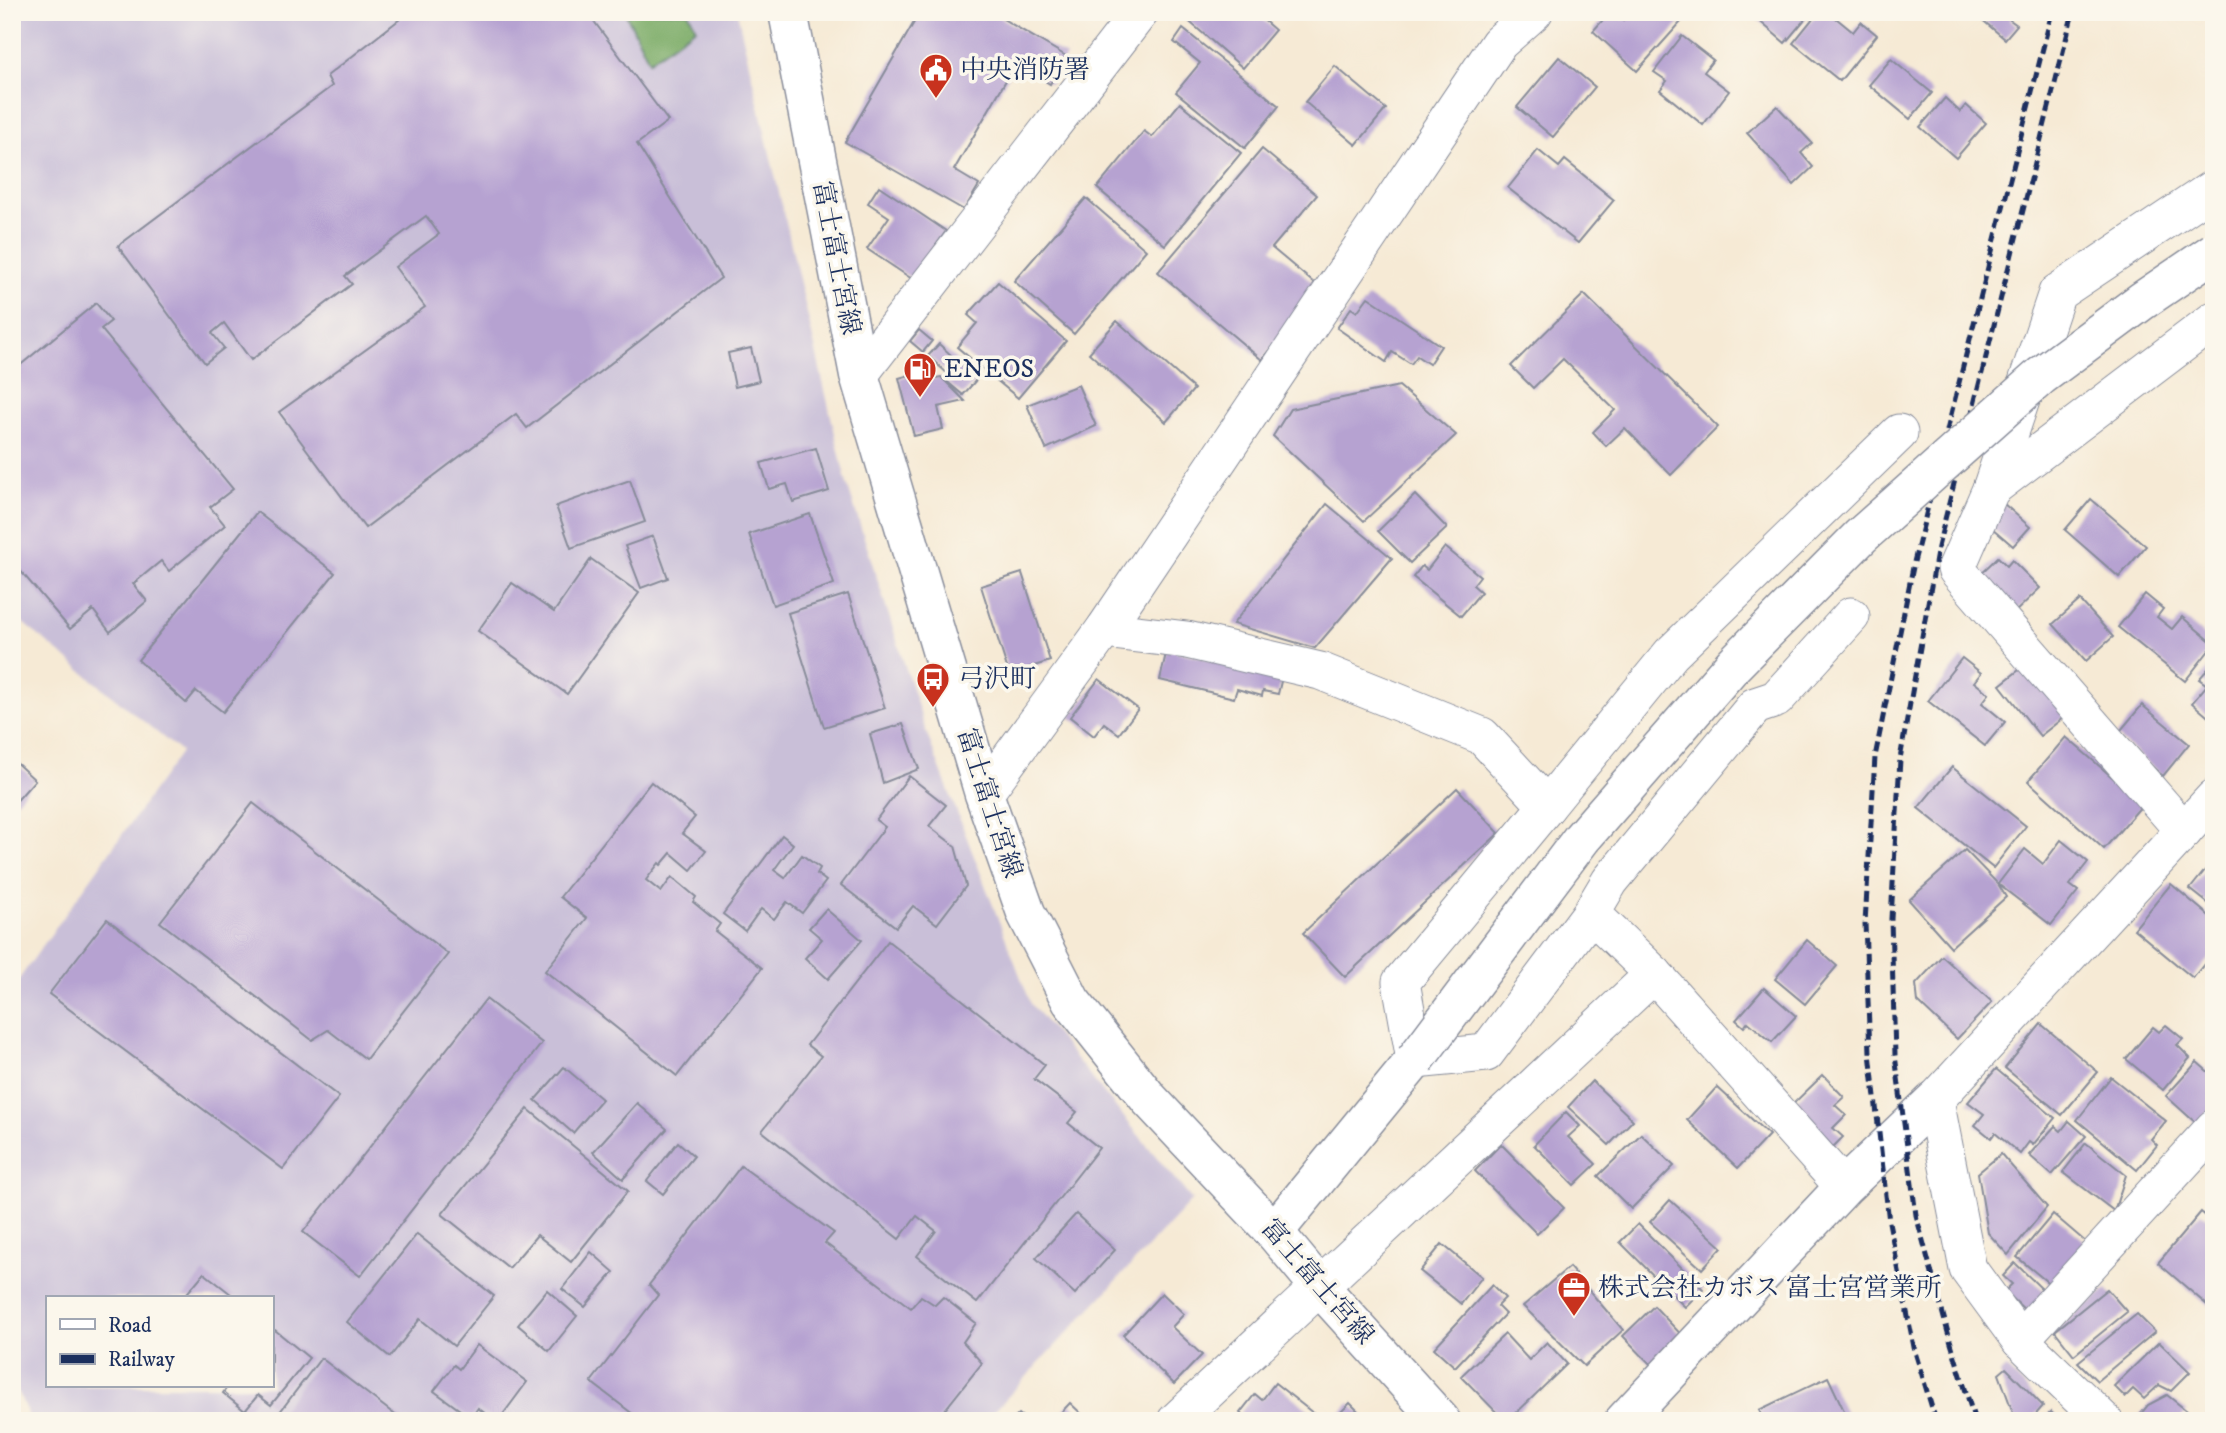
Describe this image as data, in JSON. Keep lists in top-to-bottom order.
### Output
{
  "streets": {
    "street": ["富士富士宮線"]
  },
  "places": {
    "public building": ["中央消防署"],
    "fuel station": ["ENEOS"],
    "bus stop": ["弓沢町"],
    "office": ["株式会社カボス 富士宮営業所"]
  },
  "legend": ["Road", "Railway"]
}
